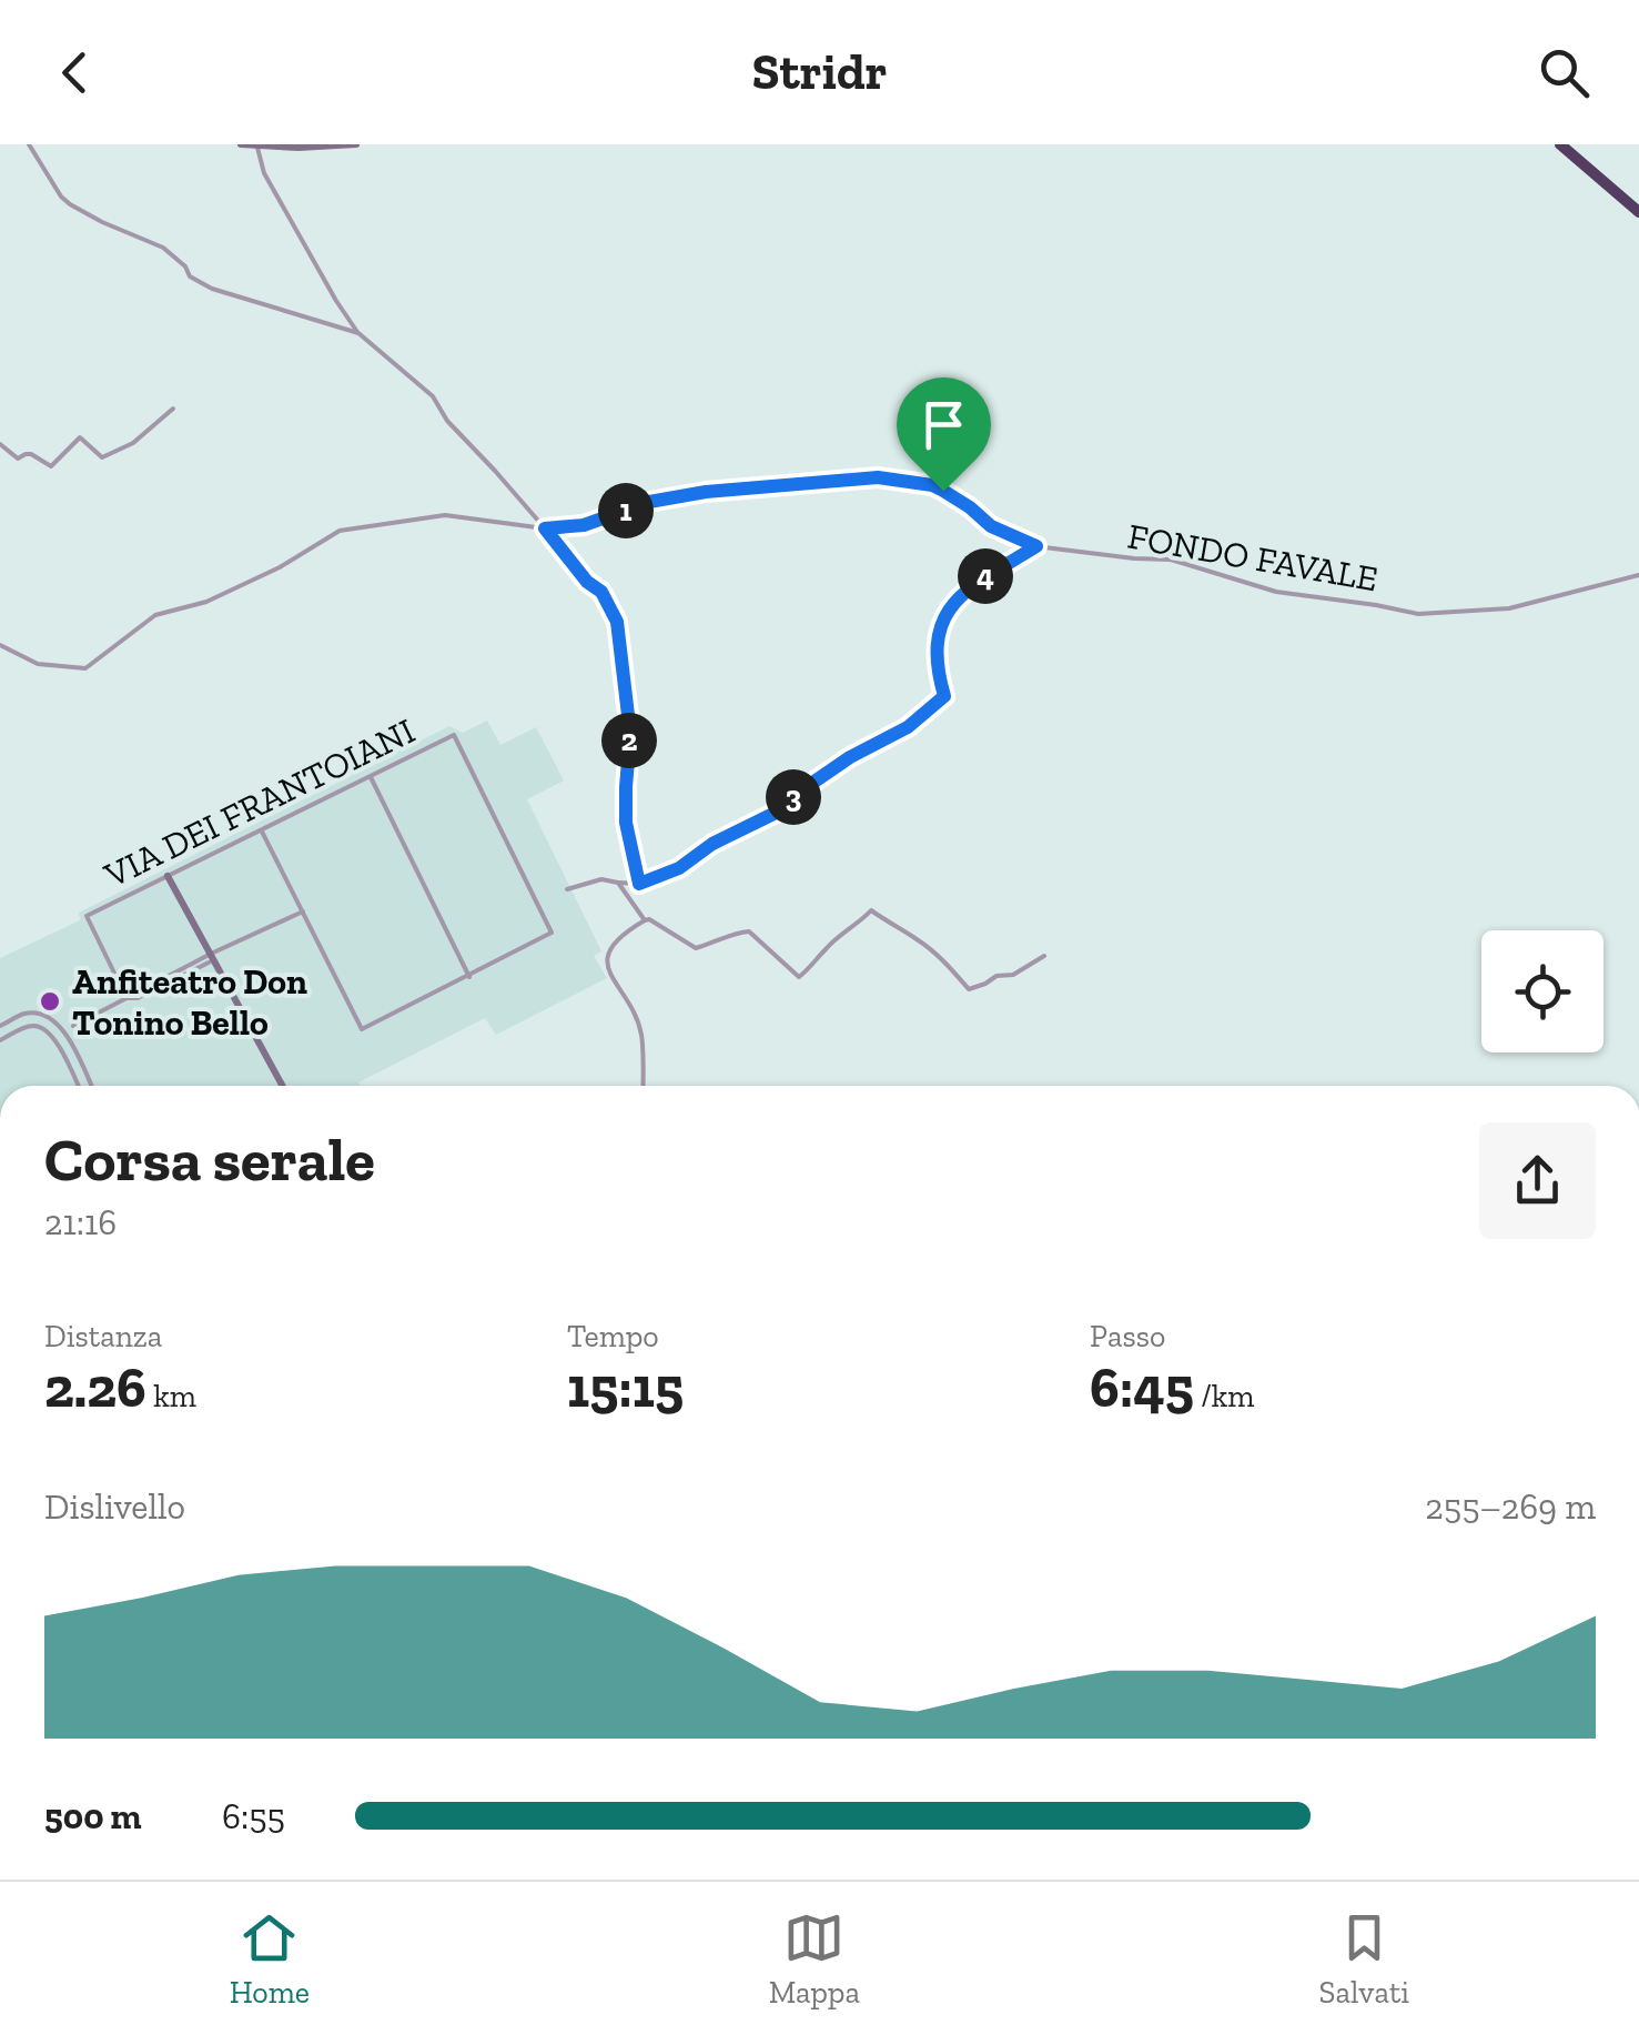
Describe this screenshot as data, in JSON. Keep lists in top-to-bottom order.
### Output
{
  "streets": {
    "street": ["FONDO FAVALE", "VIA DEI FRANTOIANI"]
  },
  "places": ["Anfiteatro Don Tonino Bello"],
  "page": {
    "header": "Stridr",
    "pins": [
      "1",
      "4",
      "2",
      "3"
    ],
    "heading": ["Corsa serale", "21:16"],
    "stats": [
      ["Distanza", "2.26 km"],
      ["Tempo", "15:15"],
      ["Passo", "6:45 /km"]
    ],
    "chart": ["Dislivello", "255–269 m"],
    "list": [
      {
        "name": "500 m",
        "note": "6:55"
      }
    ],
    "tabs": ["Home", "Mappa", "Salvati"]
  }
}
